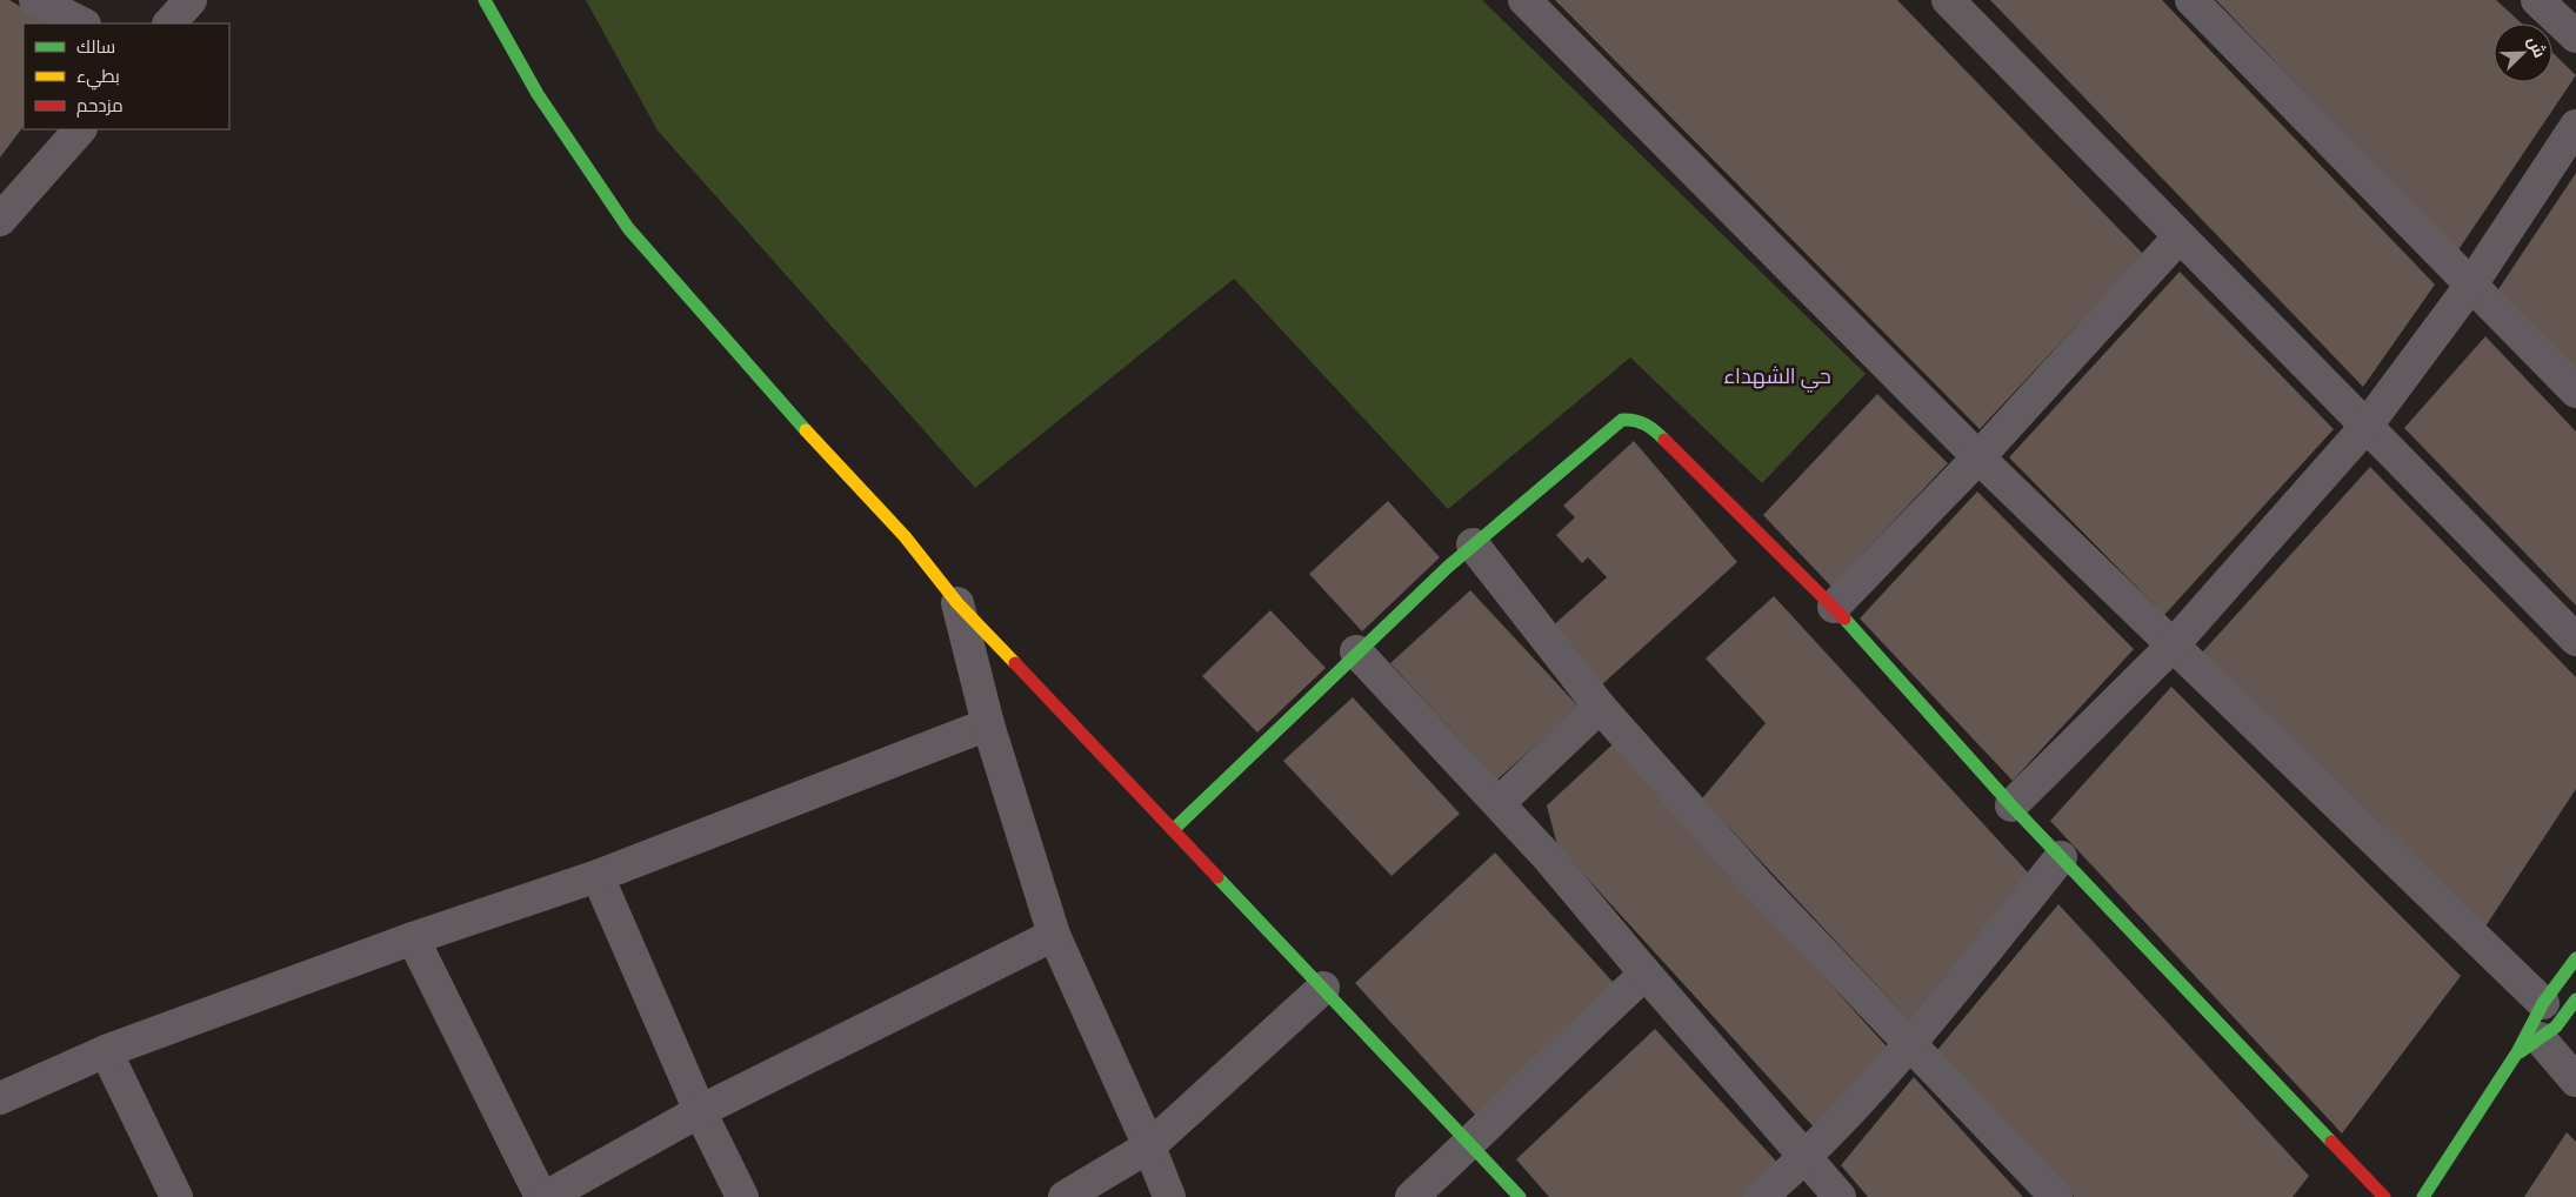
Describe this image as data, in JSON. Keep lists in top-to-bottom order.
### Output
{
  "districts": ["حي الشهداء"],
  "legend": ["سالك", "بطيء", "مزدحم"],
  "north": "top right"
}
